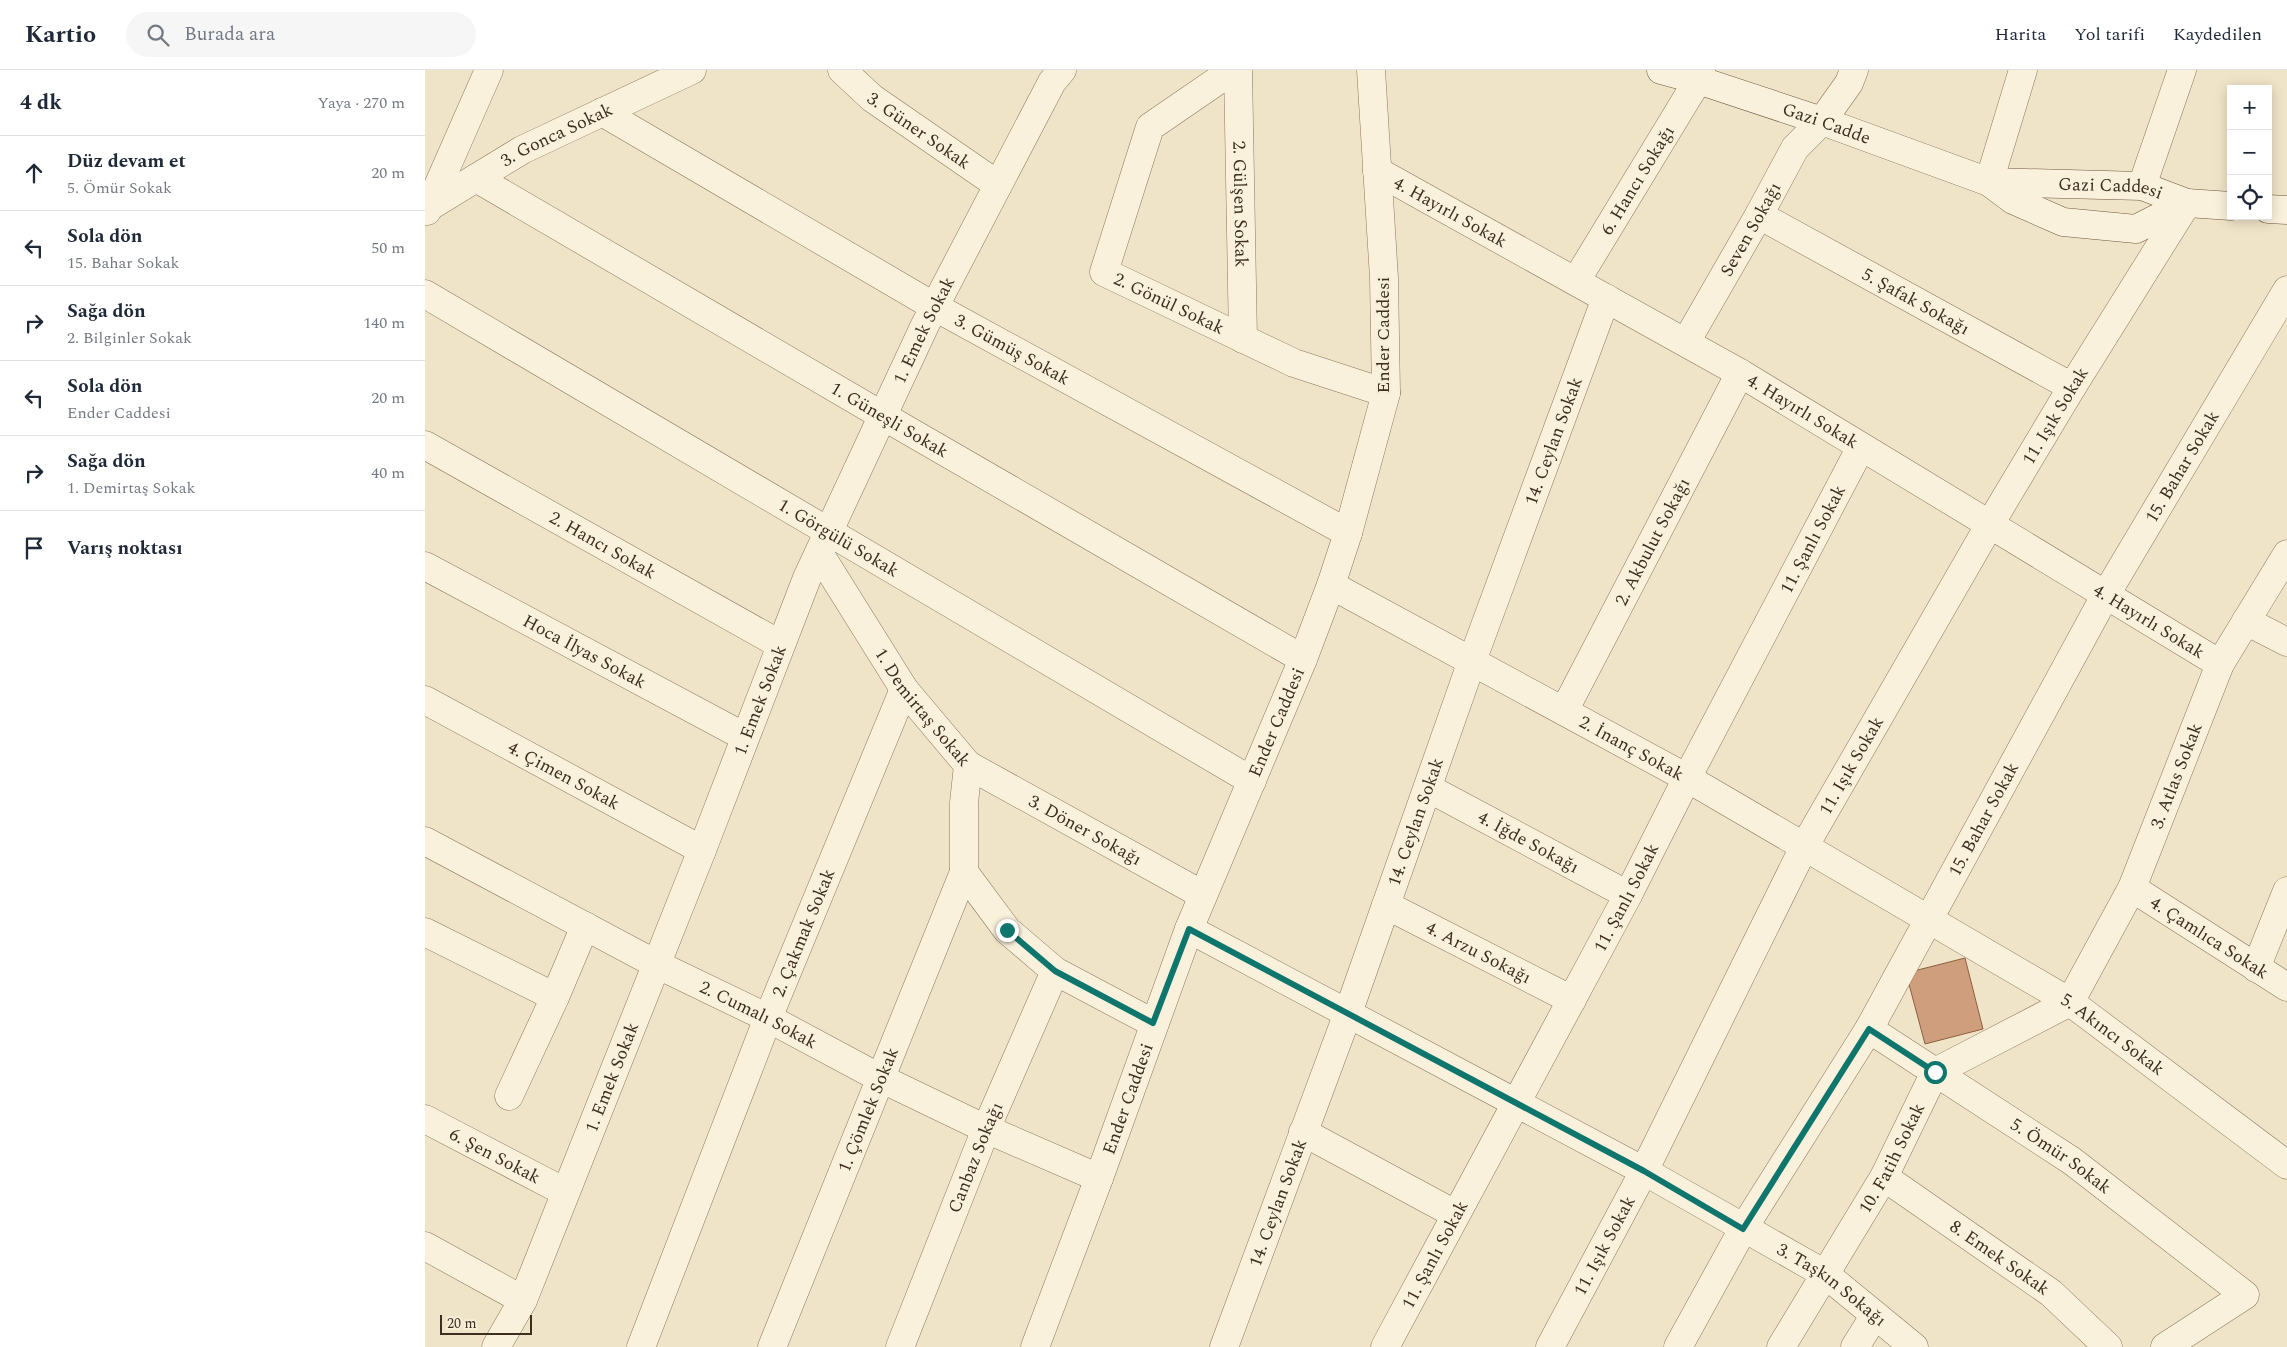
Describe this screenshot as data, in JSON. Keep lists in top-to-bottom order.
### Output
{
  "streets": {
    "street": [
      "Gazi Cadde",
      "3. Güner Sokak",
      "3. Gonca Sokak",
      "6. Hancı Sokağı",
      "Gazi Caddesi",
      "2. Gülşen Sokak",
      "4. Hayırlı Sokak",
      "Seven Sokağı",
      "5. Şafak Sokağı",
      "2. Gönül Sokak",
      "1. Emek Sokak",
      "Ender Caddesi",
      "3. Gümüş Sokak",
      "11. Işık Sokak",
      "1. Güneşli Sokak",
      "14. Ceylan Sokak",
      "15. Bahar Sokak",
      "1. Görgülü Sokak",
      "11. Şanlı Sokak",
      "2. Akbulut Sokağı",
      "2. Hancı Sokak",
      "Hoca İlyas Sokak",
      "1. Demirtaş Sokak",
      "2. İnanç Sokak",
      "4. Çimen Sokak",
      "3. Atlas Sokak",
      "3. Döner Sokağı",
      "4. İğde Sokağı",
      "2. Çakmak Sokak",
      "4. Çamlıca Sokak",
      "4. Arzu Sokağı",
      "2. Cumalı Sokak",
      "5. Akıncı Sokak",
      "1. Çömlek Sokak",
      "6. Şen Sokak",
      "5. Ömür Sokak",
      "Canbaz Sokağı",
      "10. Fatih Sokak",
      "8. Emek Sokak",
      "3. Taşkın Sokağı"
    ]
  },
  "crossings": [
    ["Gazi Cadde", "6. Hancı Sokağı"],
    ["Gazi Cadde", "Gazi Caddesi"],
    ["Gazi Cadde", "Seven Sokağı"],
    ["3. Güner Sokak", "1. Emek Sokak"],
    ["3. Gonca Sokak", "3. Gümüş Sokak"],
    ["3. Gonca Sokak", "1. Güneşli Sokak"],
    ["6. Hancı Sokağı", "4. Hayırlı Sokak"],
    ["Gazi Caddesi", "11. Işık Sokak"],
    ["2. Gülşen Sokak", "2. Gönül Sokak"],
    ["4. Hayırlı Sokak", "Seven Sokağı"],
    ["4. Hayırlı Sokak", "Ender Caddesi"],
    ["4. Hayırlı Sokak", "11. Işık Sokak"],
    ["4. Hayırlı Sokak", "14. Ceylan Sokak"],
    ["4. Hayırlı Sokak", "15. Bahar Sokak"],
    ["4. Hayırlı Sokak", "11. Şanlı Sokak"],
    ["4. Hayırlı Sokak", "2. Akbulut Sokağı"],
    ["4. Hayırlı Sokak", "3. Atlas Sokak"],
    ["Seven Sokağı", "5. Şafak Sokağı"],
    ["5. Şafak Sokağı", "11. Işık Sokak"],
    ["2. Gönül Sokak", "Ender Caddesi"],
    ["1. Emek Sokak", "3. Gümüş Sokak"],
    ["1. Emek Sokak", "1. Güneşli Sokak"],
    ["1. Emek Sokak", "1. Görgülü Sokak"],
    ["1. Emek Sokak", "2. Hancı Sokak"],
    ["1. Emek Sokak", "Hoca İlyas Sokak"],
    ["1. Emek Sokak", "1. Demirtaş Sokak"],
    ["1. Emek Sokak", "4. Çimen Sokak"],
    ["1. Emek Sokak", "2. Cumalı Sokak"],
    ["1. Emek Sokak", "6. Şen Sokak"],
    ["Ender Caddesi", "3. Gümüş Sokak"],
    ["Ender Caddesi", "1. Güneşli Sokak"],
    ["Ender Caddesi", "1. Görgülü Sokak"],
    ["Ender Caddesi", "2. İnanç Sokak"],
    ["Ender Caddesi", "3. Döner Sokağı"],
    ["Ender Caddesi", "2. Cumalı Sokak"],
    ["Ender Caddesi", "3. Taşkın Sokağı"],
    ["11. Işık Sokak", "2. İnanç Sokak"],
    ["11. Işık Sokak", "3. Taşkın Sokağı"],
    ["14. Ceylan Sokak", "2. İnanç Sokak"],
    ["14. Ceylan Sokak", "4. İğde Sokağı"],
    ["14. Ceylan Sokak", "4. Arzu Sokağı"],
    ["14. Ceylan Sokak", "3. Taşkın Sokağı"],
    ["15. Bahar Sokak", "2. İnanç Sokak"],
    ["15. Bahar Sokak", "5. Akıncı Sokak"],
    ["15. Bahar Sokak", "5. Ömür Sokak"],
    ["15. Bahar Sokak", "3. Taşkın Sokağı"],
    ["1. Görgülü Sokak", "1. Demirtaş Sokak"],
    ["11. Şanlı Sokak", "2. İnanç Sokak"],
    ["11. Şanlı Sokak", "4. İğde Sokağı"],
    ["11. Şanlı Sokak", "4. Arzu Sokağı"],
    ["11. Şanlı Sokak", "3. Taşkın Sokağı"],
    ["2. Akbulut Sokağı", "2. İnanç Sokak"],
    ["1. Demirtaş Sokak", "3. Döner Sokağı"],
    ["1. Demirtaş Sokak", "2. Çakmak Sokak"],
    ["1. Demirtaş Sokak", "1. Çömlek Sokak"],
    ["2. İnanç Sokak", "5. Akıncı Sokak"],
    ["3. Atlas Sokak", "4. Çamlıca Sokak"],
    ["3. Atlas Sokak", "5. Akıncı Sokak"],
    ["2. Çakmak Sokak", "2. Cumalı Sokak"],
    ["2. Cumalı Sokak", "1. Çömlek Sokak"],
    ["2. Cumalı Sokak", "Canbaz Sokağı"],
    ["5. Ömür Sokak", "10. Fatih Sokak"],
    ["10. Fatih Sokak", "8. Emek Sokak"],
    ["10. Fatih Sokak", "3. Taşkın Sokağı"]
  ],
  "scale_bar": "20 m",
  "page": {
    "header": "Kartio",
    "search": "Burada ara",
    "nav": ["Harita", "Yol tarifi", "Kaydedilen"],
    "heading": ["4 dk", "Yaya · 270 m"],
    "map_buttons": ["+", "−"],
    "list": [
      ["Düz devam et", "5. Ömür Sokak", "20 m"],
      ["Sola dön", "15. Bahar Sokak", "50 m"],
      ["Sağa dön", "2. Bilginler Sokak", "140 m"],
      ["Sola dön", "Ender Caddesi", "20 m"],
      ["Sağa dön", "1. Demirtaş Sokak", "40 m"],
      "Varış noktası"
    ],
    "scale": "20 m"
  }
}
